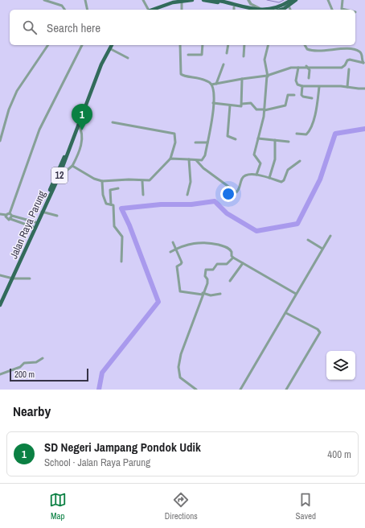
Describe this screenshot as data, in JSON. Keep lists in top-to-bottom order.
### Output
{
  "streets": {
    "highway": ["12", "Jalan Raya Parung"]
  },
  "scale_bar": "200 m",
  "page": {
    "search": "Search here",
    "pins": "1",
    "scale": "200 m",
    "heading": "Nearby",
    "list": [
      {
        "mark": "1",
        "name": "SD Negeri Jampang Pondok Udik",
        "note": "School · Jalan Raya Parung",
        "value": "400 m"
      }
    ],
    "nav": ["Map", "Directions", "Saved"]
  }
}
